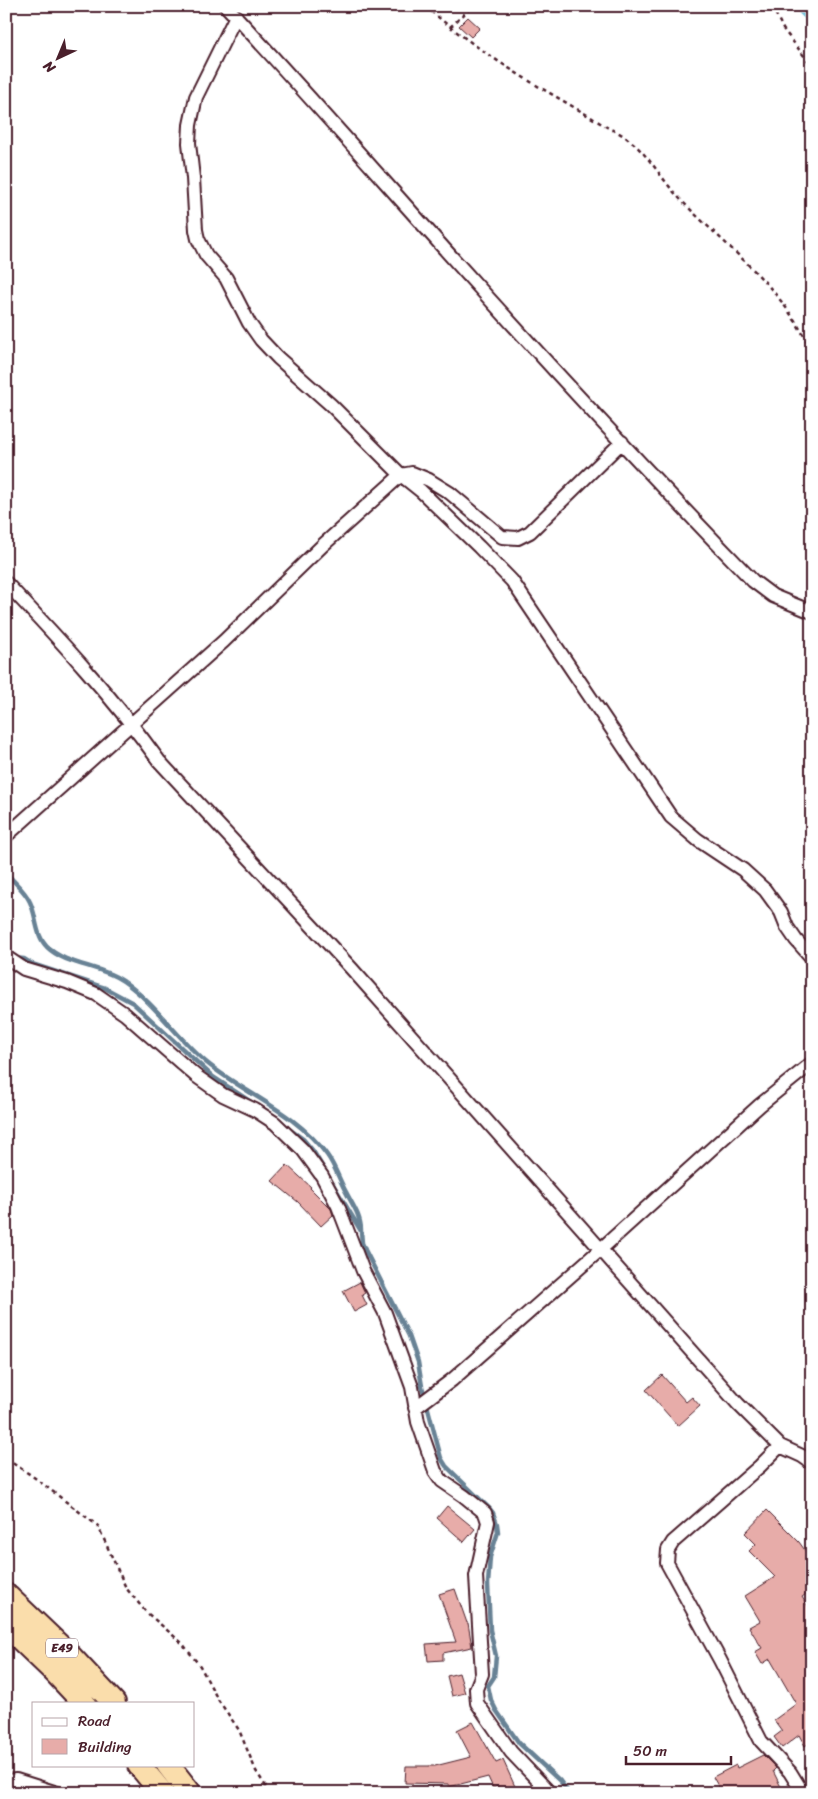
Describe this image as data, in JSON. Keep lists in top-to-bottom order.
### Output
{
  "streets": {
    "highway": ["E49"]
  },
  "legend": ["Road", "Building"],
  "scale_bar": "50 m",
  "north": "bottom left"
}
